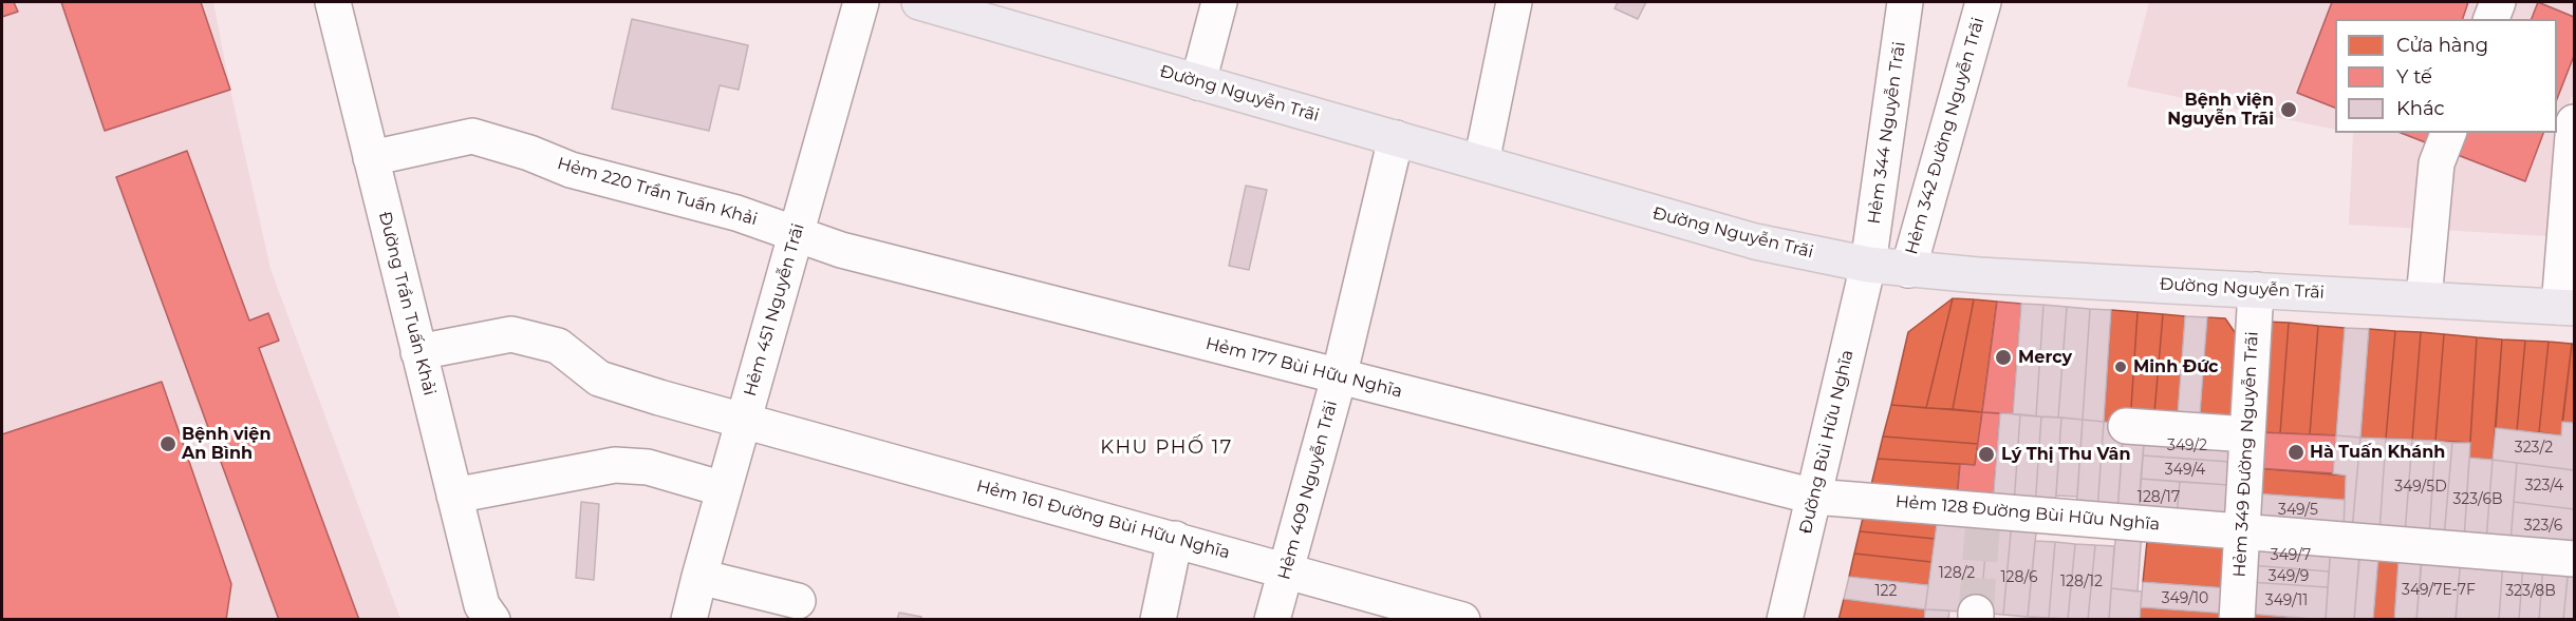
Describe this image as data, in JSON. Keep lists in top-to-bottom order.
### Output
{
  "streets": {
    "main road": ["Đường Nguyễn Trãi"],
    "street": [
      "Hẻm 344 Nguyễn Trãi",
      "Hẻm 342 Đường Nguyễn Trãi",
      "Hẻm 220 Trần Tuấn Khải",
      "Đường Trần Tuấn Khải",
      "Hẻm 451 Nguyễn Trãi",
      "Hẻm 177 Bùi Hữu Nghĩa",
      "Đường Bùi Hữu Nghĩa",
      "Hẻm 349 Đường Nguyễn Trãi",
      "Hẻm 409 Nguyễn Trãi",
      "Hẻm 128 Đường Bùi Hữu Nghĩa",
      "Hẻm 161 Đường Bùi Hữu Nghĩa"
    ]
  },
  "crossings": [
    ["Đường Nguyễn Trãi", "Hẻm 344 Nguyễn Trãi"],
    ["Đường Nguyễn Trãi", "Hẻm 342 Đường Nguyễn Trãi"],
    ["Đường Nguyễn Trãi", "Đường Bùi Hữu Nghĩa"],
    ["Đường Nguyễn Trãi", "Hẻm 349 Đường Nguyễn Trãi"],
    ["Đường Nguyễn Trãi", "Hẻm 409 Nguyễn Trãi"],
    ["Hẻm 344 Nguyễn Trãi", "Đường Bùi Hữu Nghĩa"],
    ["Hẻm 220 Trần Tuấn Khải", "Đường Trần Tuấn Khải"],
    ["Hẻm 220 Trần Tuấn Khải", "Hẻm 451 Nguyễn Trãi"],
    ["Hẻm 220 Trần Tuấn Khải", "Hẻm 177 Bùi Hữu Nghĩa"],
    ["Đường Trần Tuấn Khải", "Hẻm 161 Đường Bùi Hữu Nghĩa"],
    ["Hẻm 451 Nguyễn Trãi", "Hẻm 177 Bùi Hữu Nghĩa"],
    ["Hẻm 451 Nguyễn Trãi", "Hẻm 161 Đường Bùi Hữu Nghĩa"],
    ["Hẻm 177 Bùi Hữu Nghĩa", "Đường Bùi Hữu Nghĩa"],
    ["Hẻm 177 Bùi Hữu Nghĩa", "Hẻm 409 Nguyễn Trãi"],
    ["Hẻm 177 Bùi Hữu Nghĩa", "Hẻm 128 Đường Bùi Hữu Nghĩa"],
    ["Đường Bùi Hữu Nghĩa", "Hẻm 128 Đường Bùi Hữu Nghĩa"],
    ["Hẻm 349 Đường Nguyễn Trãi", "Hẻm 128 Đường Bùi Hữu Nghĩa"],
    ["Hẻm 409 Nguyễn Trãi", "Hẻm 161 Đường Bùi Hữu Nghĩa"]
  ],
  "districts": ["KHU PHỐ 17"],
  "places": [
    "Bệnh viện Nguyễn Trãi",
    "Mercy",
    "Minh Đức",
    "Bệnh viện An Bình",
    "Hà Tuấn Khánh",
    "Lý Thị Thu Vân"
  ],
  "house_numbers": [
    "349/2",
    "323/2",
    "349/4",
    "323/4",
    "349/5D",
    "128/17",
    "323/6B",
    "349/5",
    "323/6",
    "349/7",
    "128/2",
    "349/9",
    "128/6",
    "128/12",
    "349/7E-7F",
    "122",
    "323/8B",
    "349/10",
    "349/11"
  ],
  "legend": ["Cửa hàng", "Y tế", "Khác"]
}
